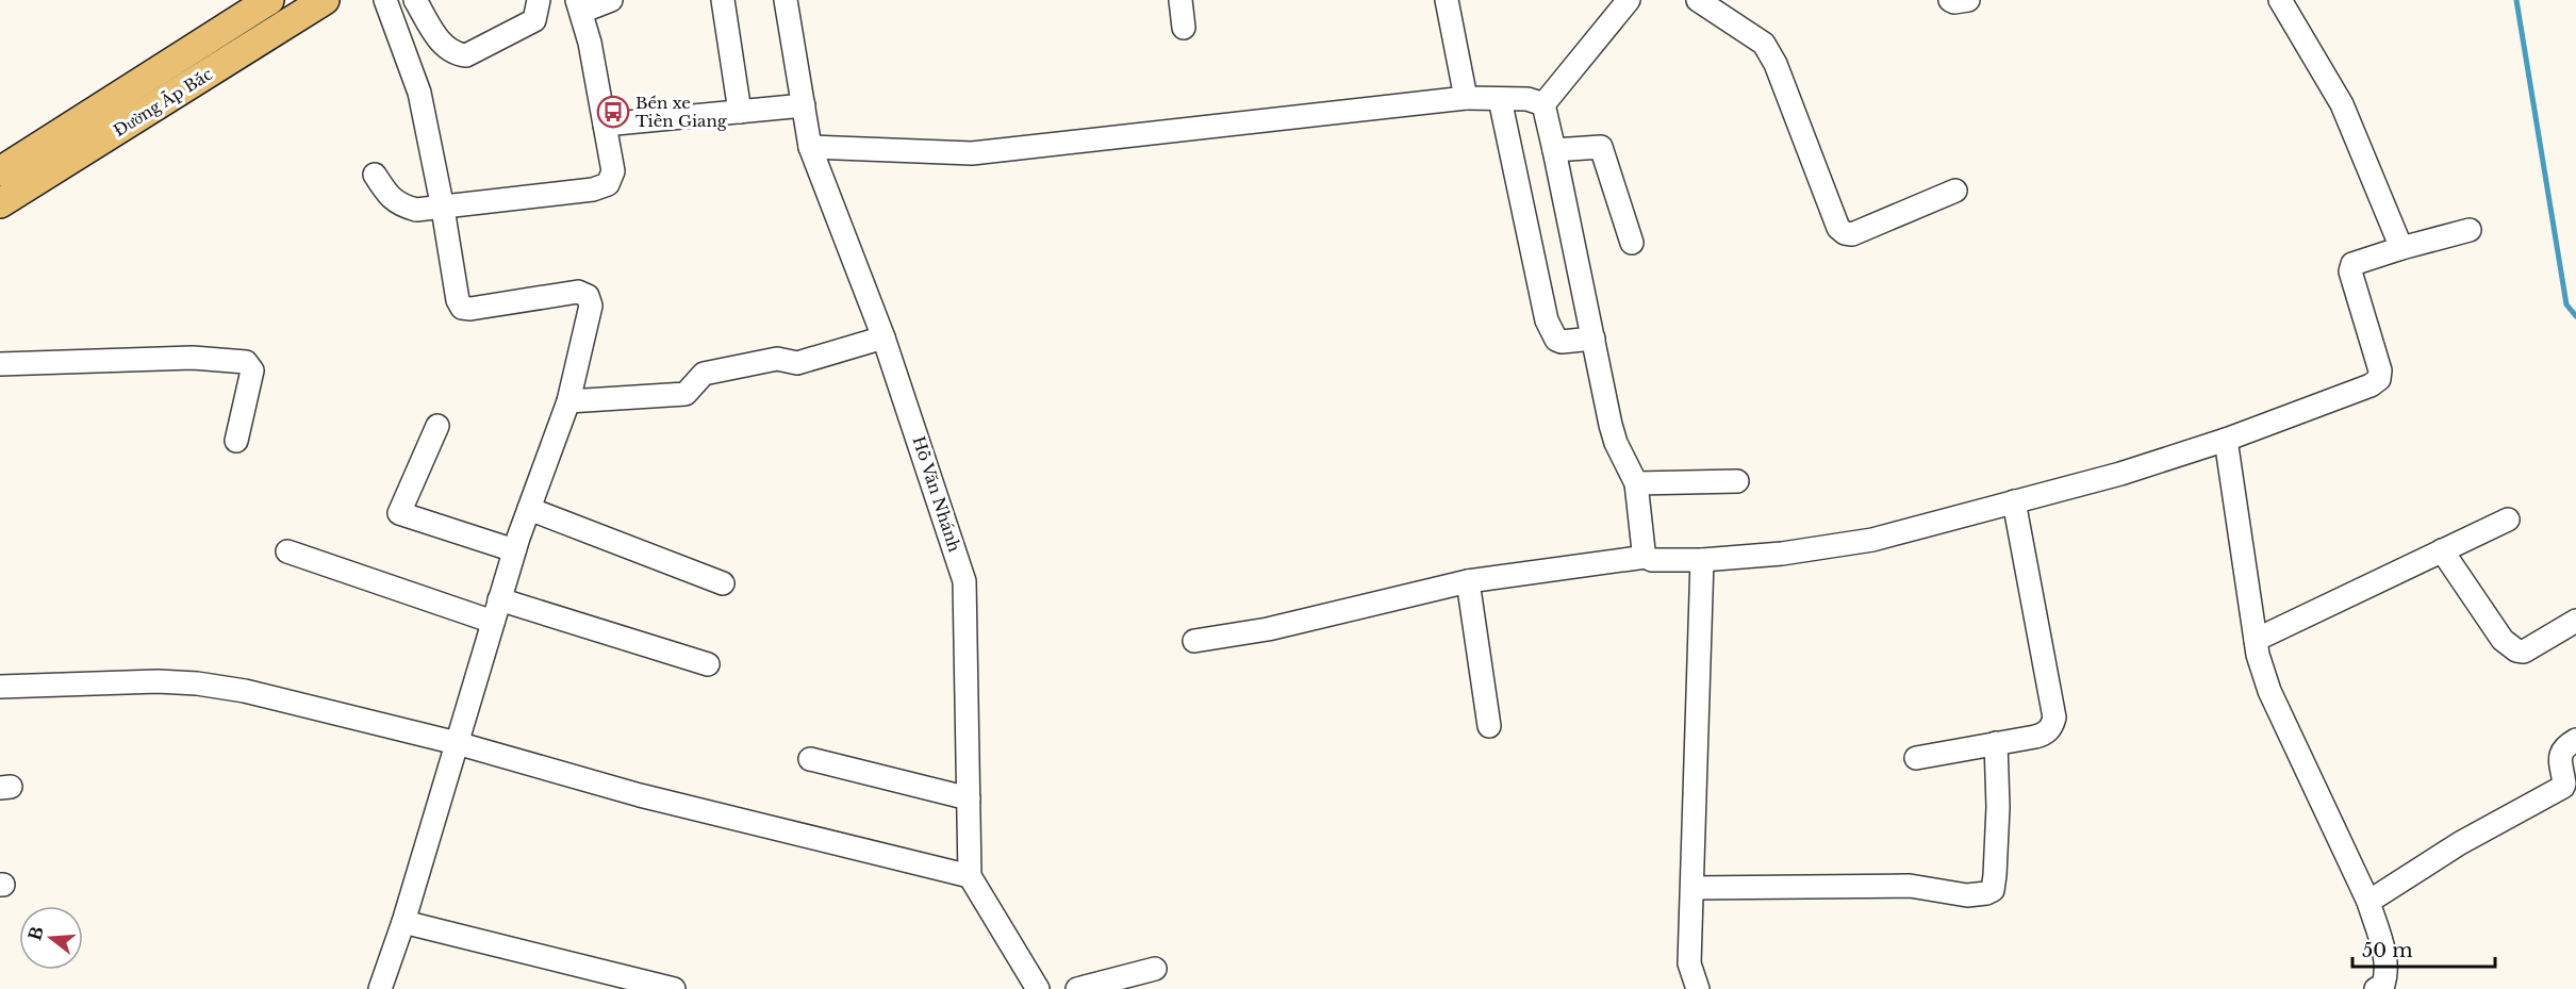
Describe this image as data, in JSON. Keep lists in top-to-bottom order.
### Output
{
  "streets": {
    "main road": ["Đường Ấp Bắc"],
    "street": ["Hồ Văn Nhánh"]
  },
  "places": {
    "bus stop": ["Bến xe Tiền Giang"]
  },
  "scale_bar": "50 m",
  "north": "left"
}
